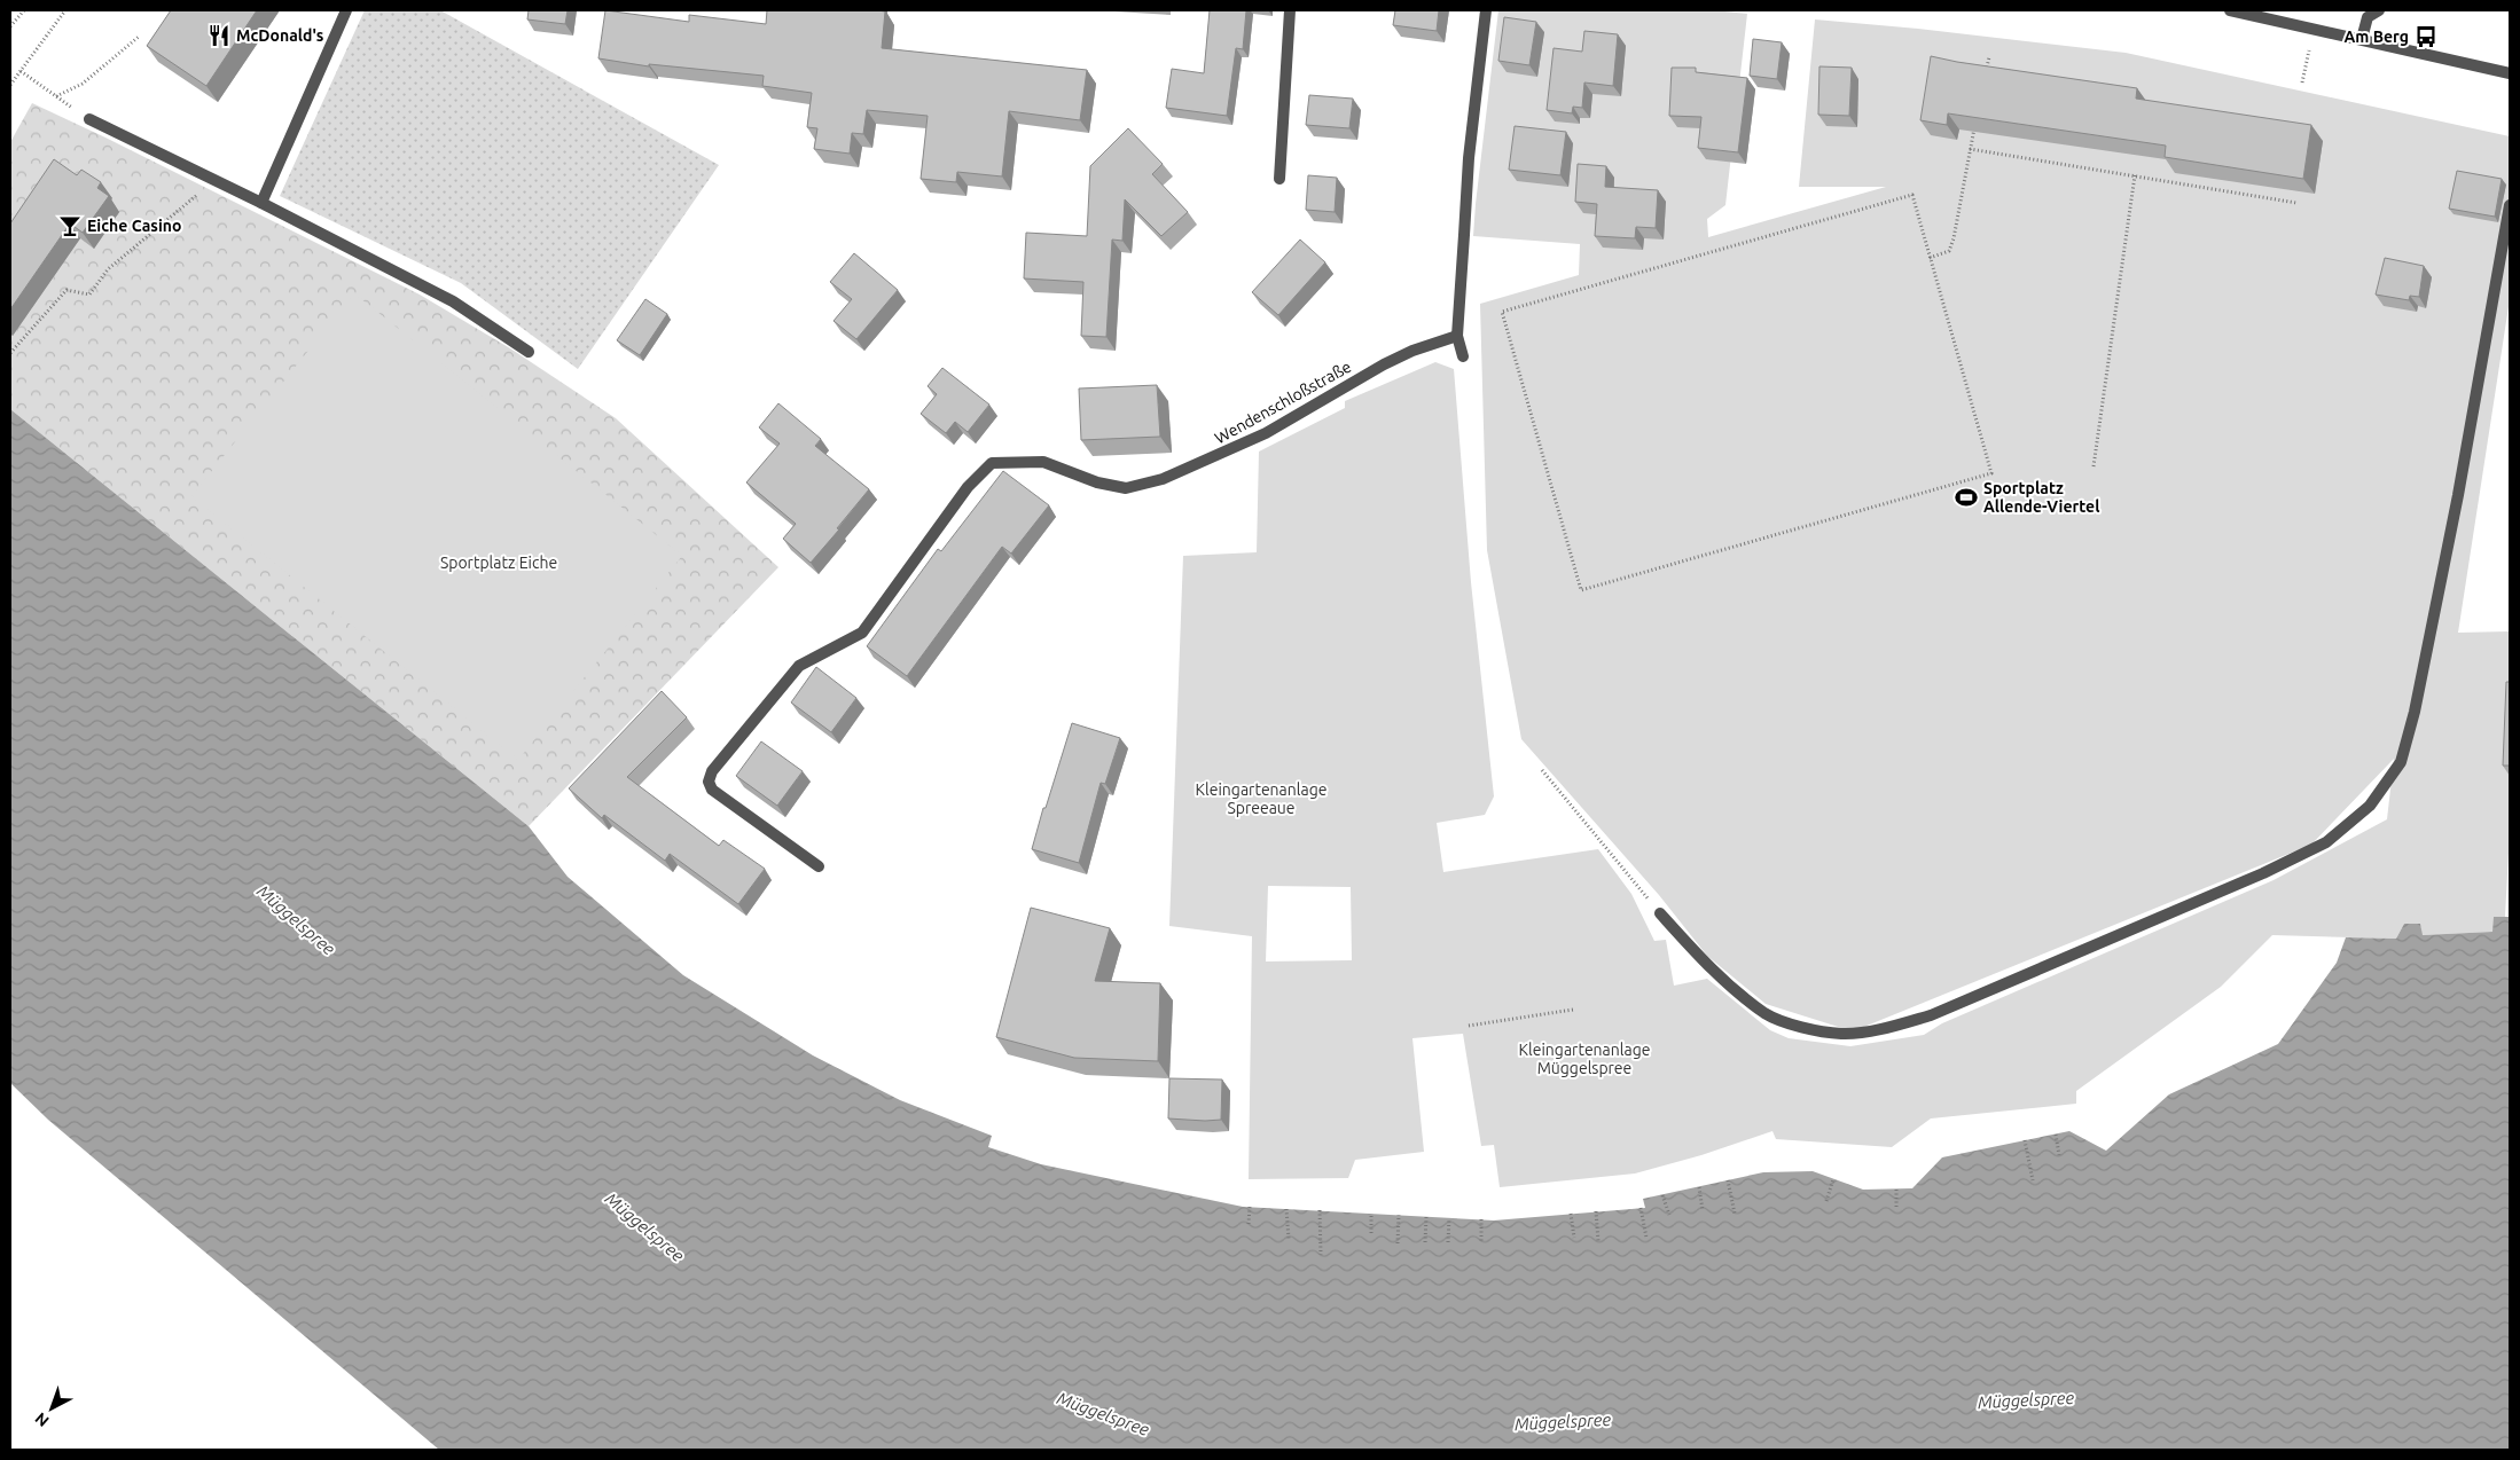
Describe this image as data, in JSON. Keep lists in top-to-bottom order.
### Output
{
  "streets": {
    "street": ["Wendenschloßstraße"]
  },
  "water": ["Müggelspree"],
  "parks": ["Sportplatz Eiche", "Kleingartenanlage Spreeaue", "Kleingartenanlage Müggelspree"],
  "places": {
    "restaurant": ["McDonald's"],
    "bus stop": ["Am Berg"],
    "bar": ["Eiche Casino"],
    "sports": ["Sportplatz Allende-Viertel"]
  },
  "north": "bottom left"
}
